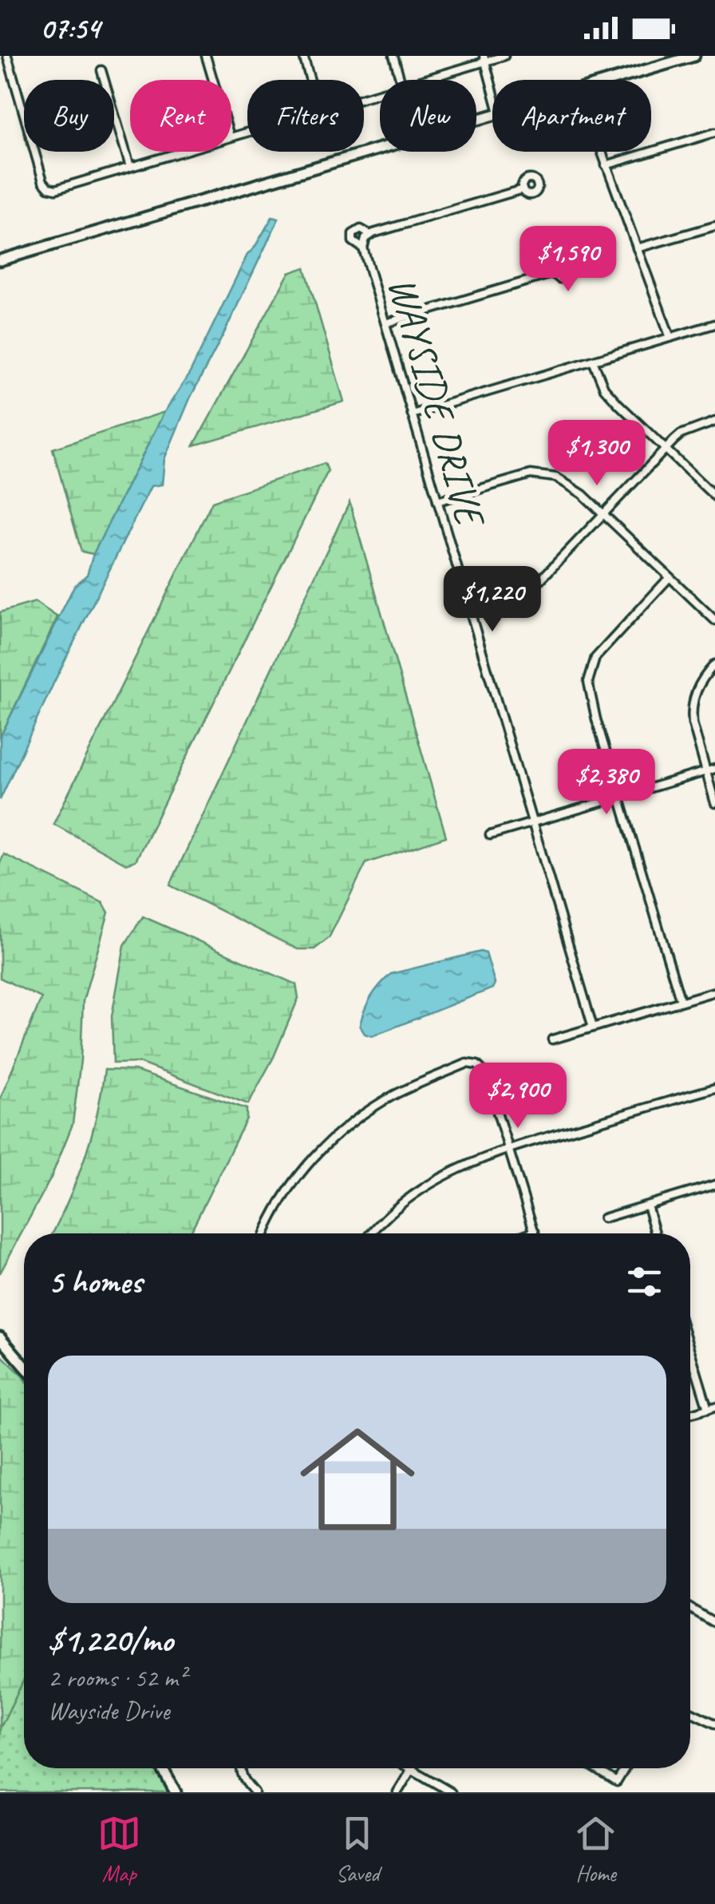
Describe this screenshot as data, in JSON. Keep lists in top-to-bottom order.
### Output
{
  "streets": {
    "street": ["WAYSIDE DRIVE"]
  },
  "page": {
    "status": "07:54",
    "chip": [
      "Buy",
      "Rent",
      "Filters",
      "New",
      "Apartment"
    ],
    "price": [
      "$1,590",
      "$1,300",
      "$1,220",
      "$2,380",
      "$2,900"
    ],
    "heading": "5 homes",
    "list": [
      {
        "name": "$1,220/mo",
        "note": "2 rooms · 52 m² · Wayside Drive"
      }
    ],
    "tabs": ["Map", "Saved", "Home"]
  }
}
